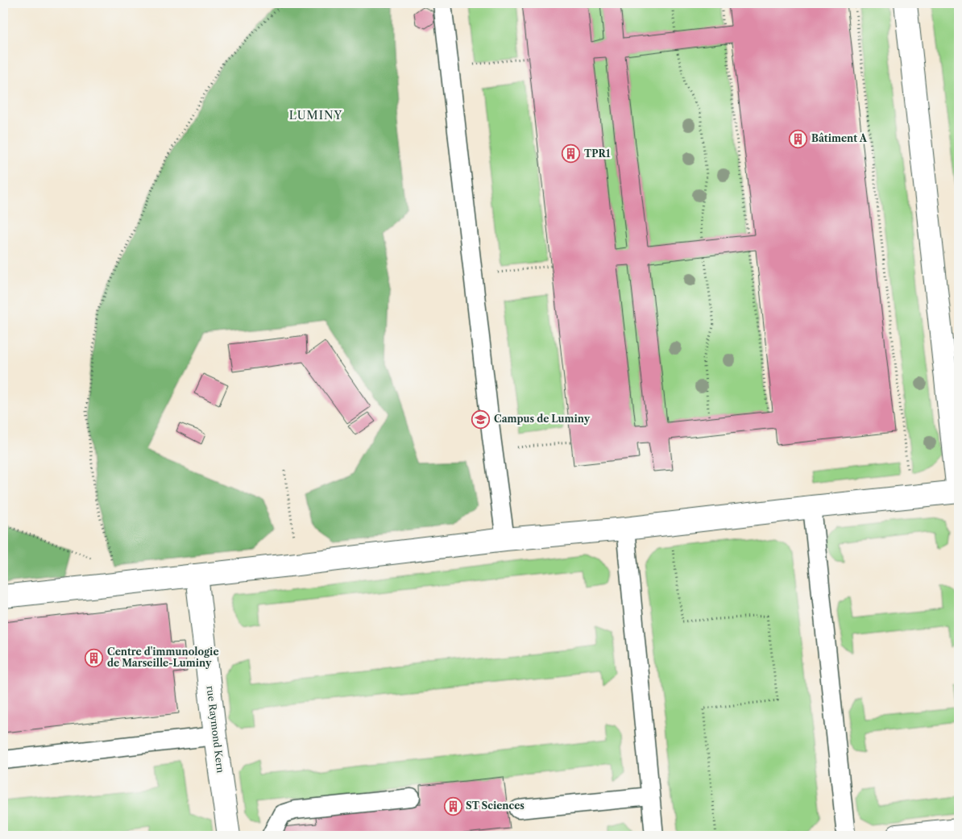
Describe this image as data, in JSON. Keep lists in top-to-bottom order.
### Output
{
  "streets": {
    "street": ["rue Raymond Kern"]
  },
  "districts": ["LUMINY"],
  "places": {
    "building": [
      "Bâtiment A",
      "TPR1",
      "Centre d'immunologie de Marseille-Luminy",
      "ST Sciences"
    ],
    "school or university": ["Campus de Luminy"]
  }
}
